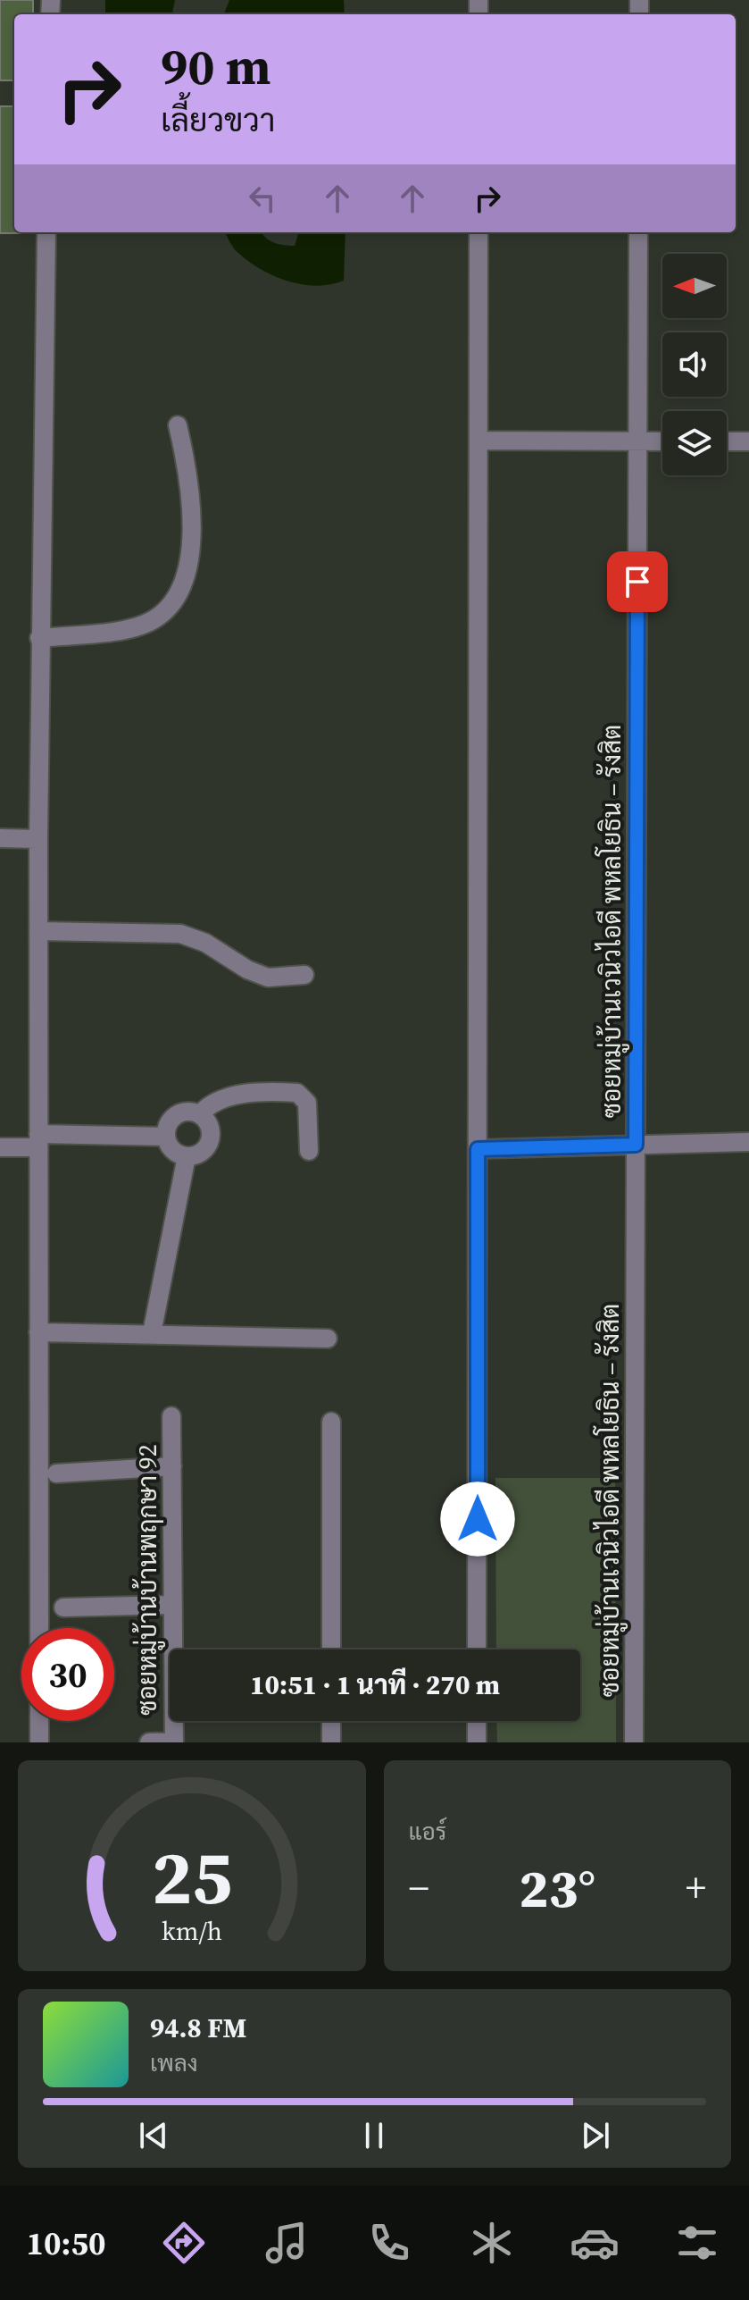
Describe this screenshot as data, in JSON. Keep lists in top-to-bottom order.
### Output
{
  "streets": {
    "street": ["ซอยหมู่บ้านเวนิวไอดี พหลโยธิน – รังสิต", "ซอยหมู่บ้านบ้านพฤกษา 92"]
  },
  "north": "left",
  "page": {
    "turn": ["90 m", "เลี้ยวขวา"],
    "limit": "30",
    "trip": "10:51 · 1 นาที · 270 m",
    "tile": "แอร์",
    "heat": ["−", "23°", "+"],
    "song": ["94.8 FM", "เพลง"],
    "tabs": "10:50",
    "gauge": ["25", "km/h"]
  }
}
